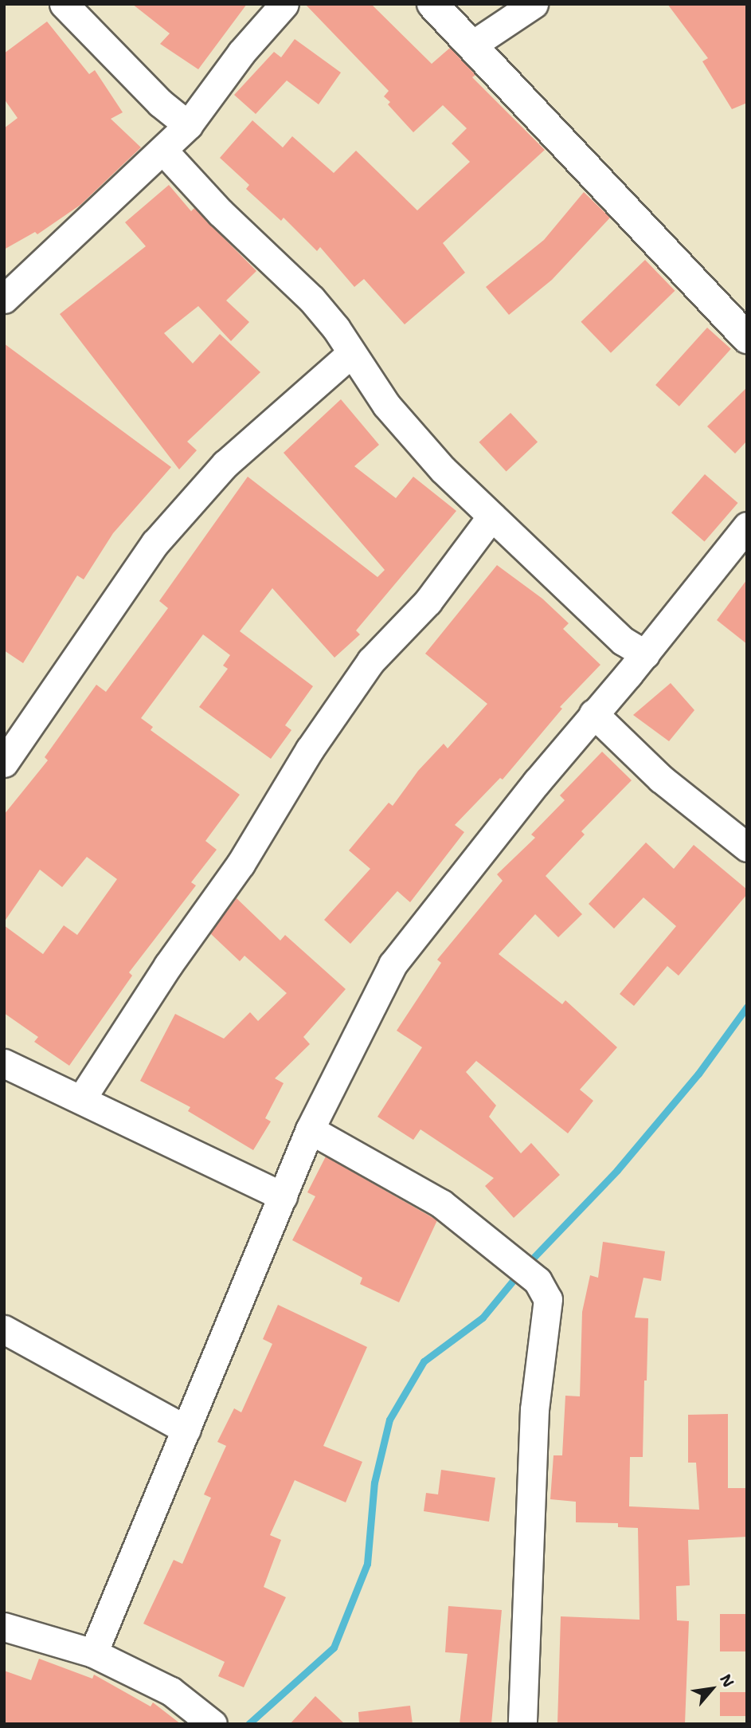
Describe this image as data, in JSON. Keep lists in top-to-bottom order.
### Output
{
  "north": "top right"
}
